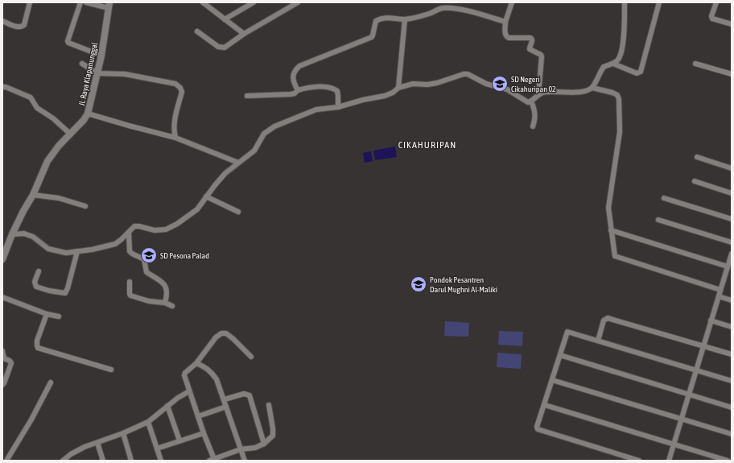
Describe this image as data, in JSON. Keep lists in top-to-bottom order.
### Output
{
  "streets": {
    "street": ["Jl. Raya Klapanunggal"]
  },
  "districts": ["CIKAHURIPAN"],
  "places": {
    "school or university": ["SD Negeri Cikahuripan 02", "SD Pesona Palad", "Pondok Pesantren Darul Mughni Al-Maliki"]
  }
}
